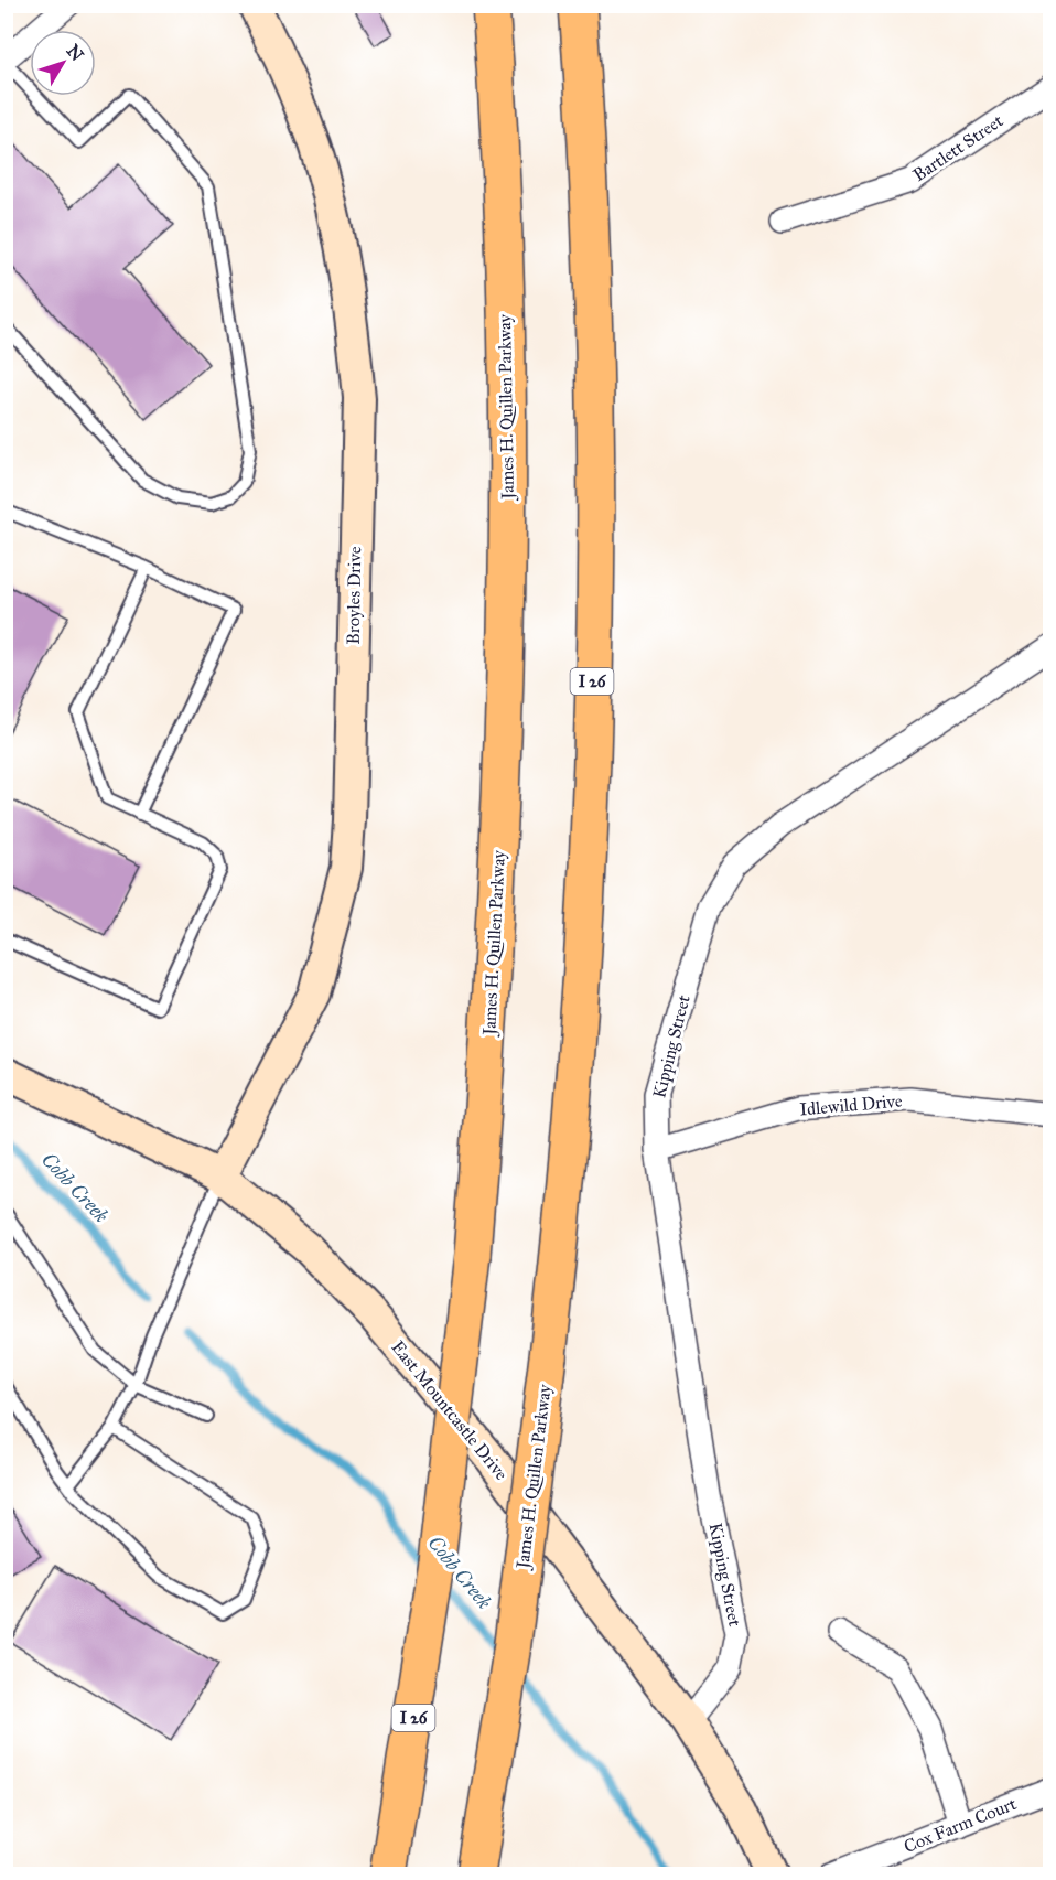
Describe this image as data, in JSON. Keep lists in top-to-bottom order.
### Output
{
  "streets": {
    "highway": ["James H. Quillen Parkway", "I 26"],
    "street": [
      "Bartlett Street",
      "Broyles Drive",
      "Kipping Street",
      "Idlewild Drive",
      "East Mountcastle Drive",
      "Cox Farm Court"
    ]
  },
  "crossings": [
    ["Broyles Drive", "East Mountcastle Drive"],
    ["Kipping Street", "Idlewild Drive"],
    ["Kipping Street", "East Mountcastle Drive"]
  ],
  "water": ["Cobb Creek"],
  "north": "top right"
}
